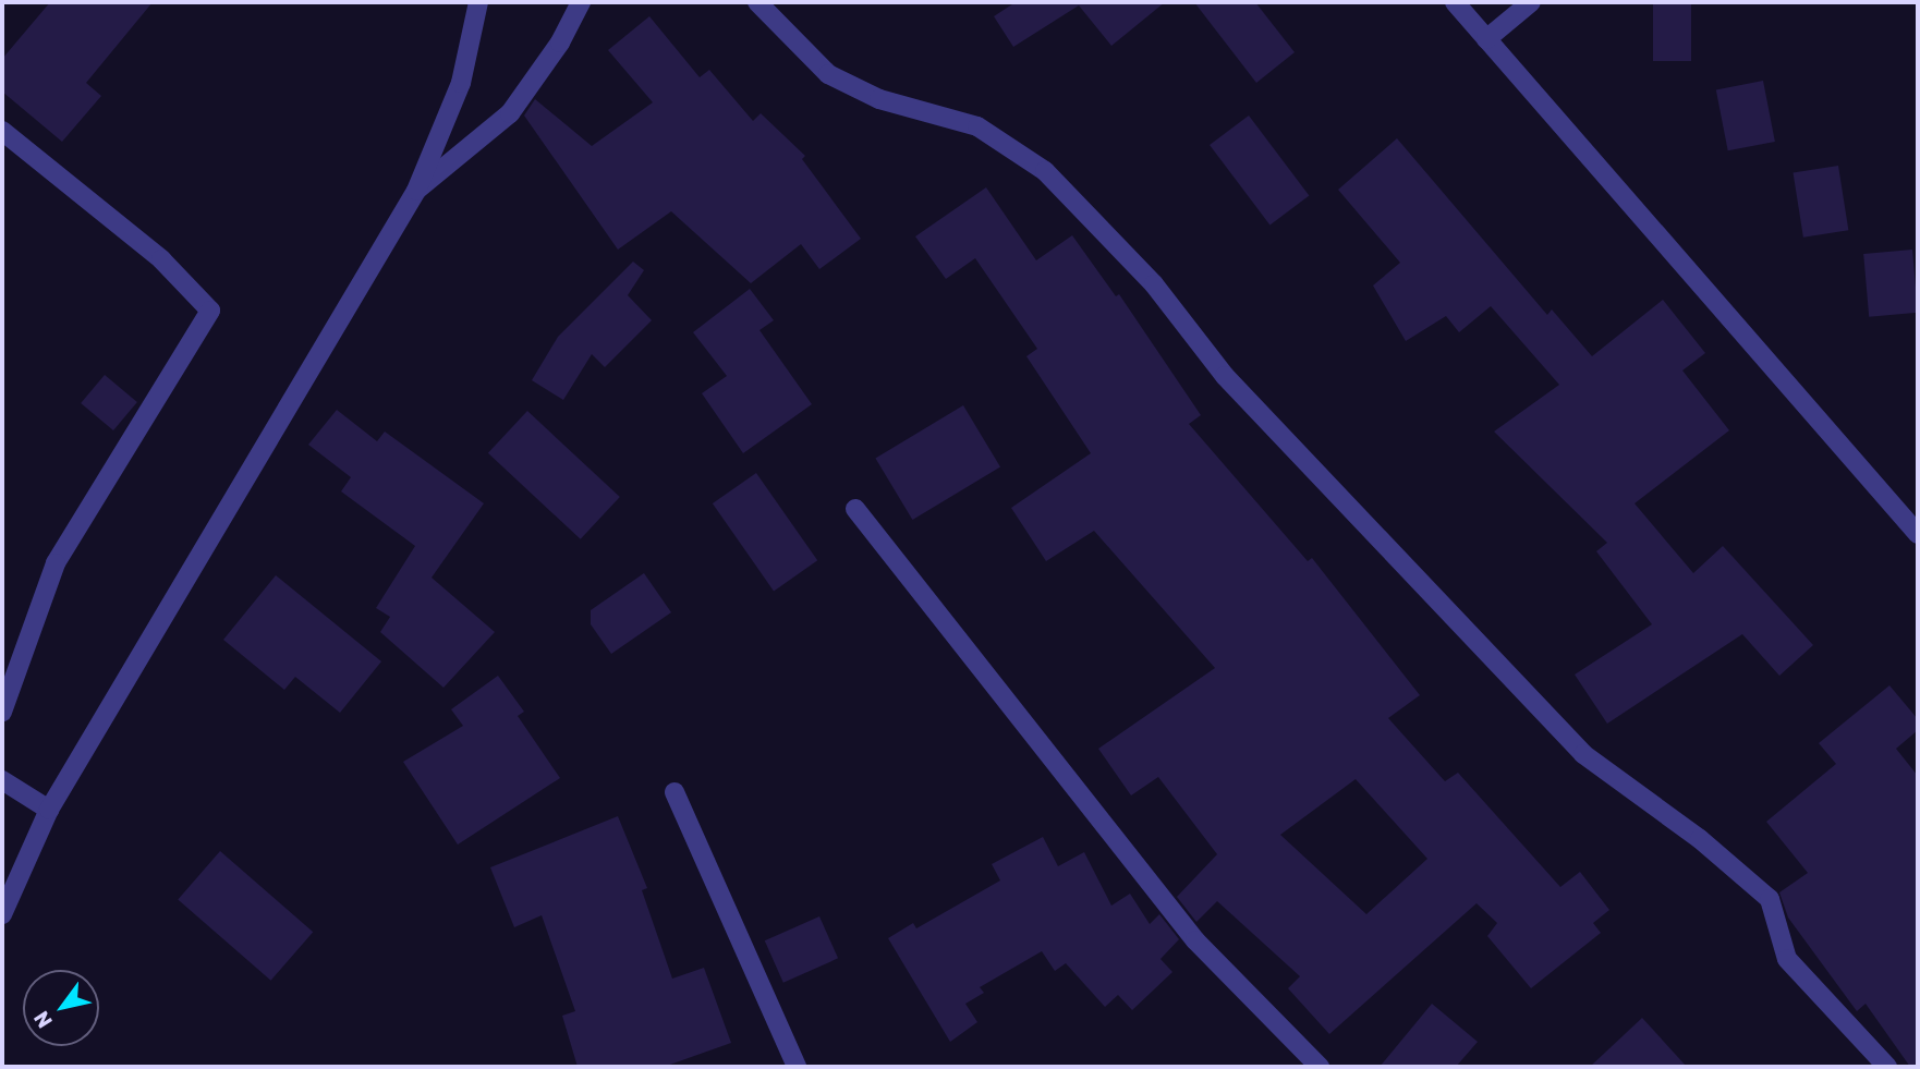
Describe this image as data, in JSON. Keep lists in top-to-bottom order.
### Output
{
  "north": "bottom left"
}
